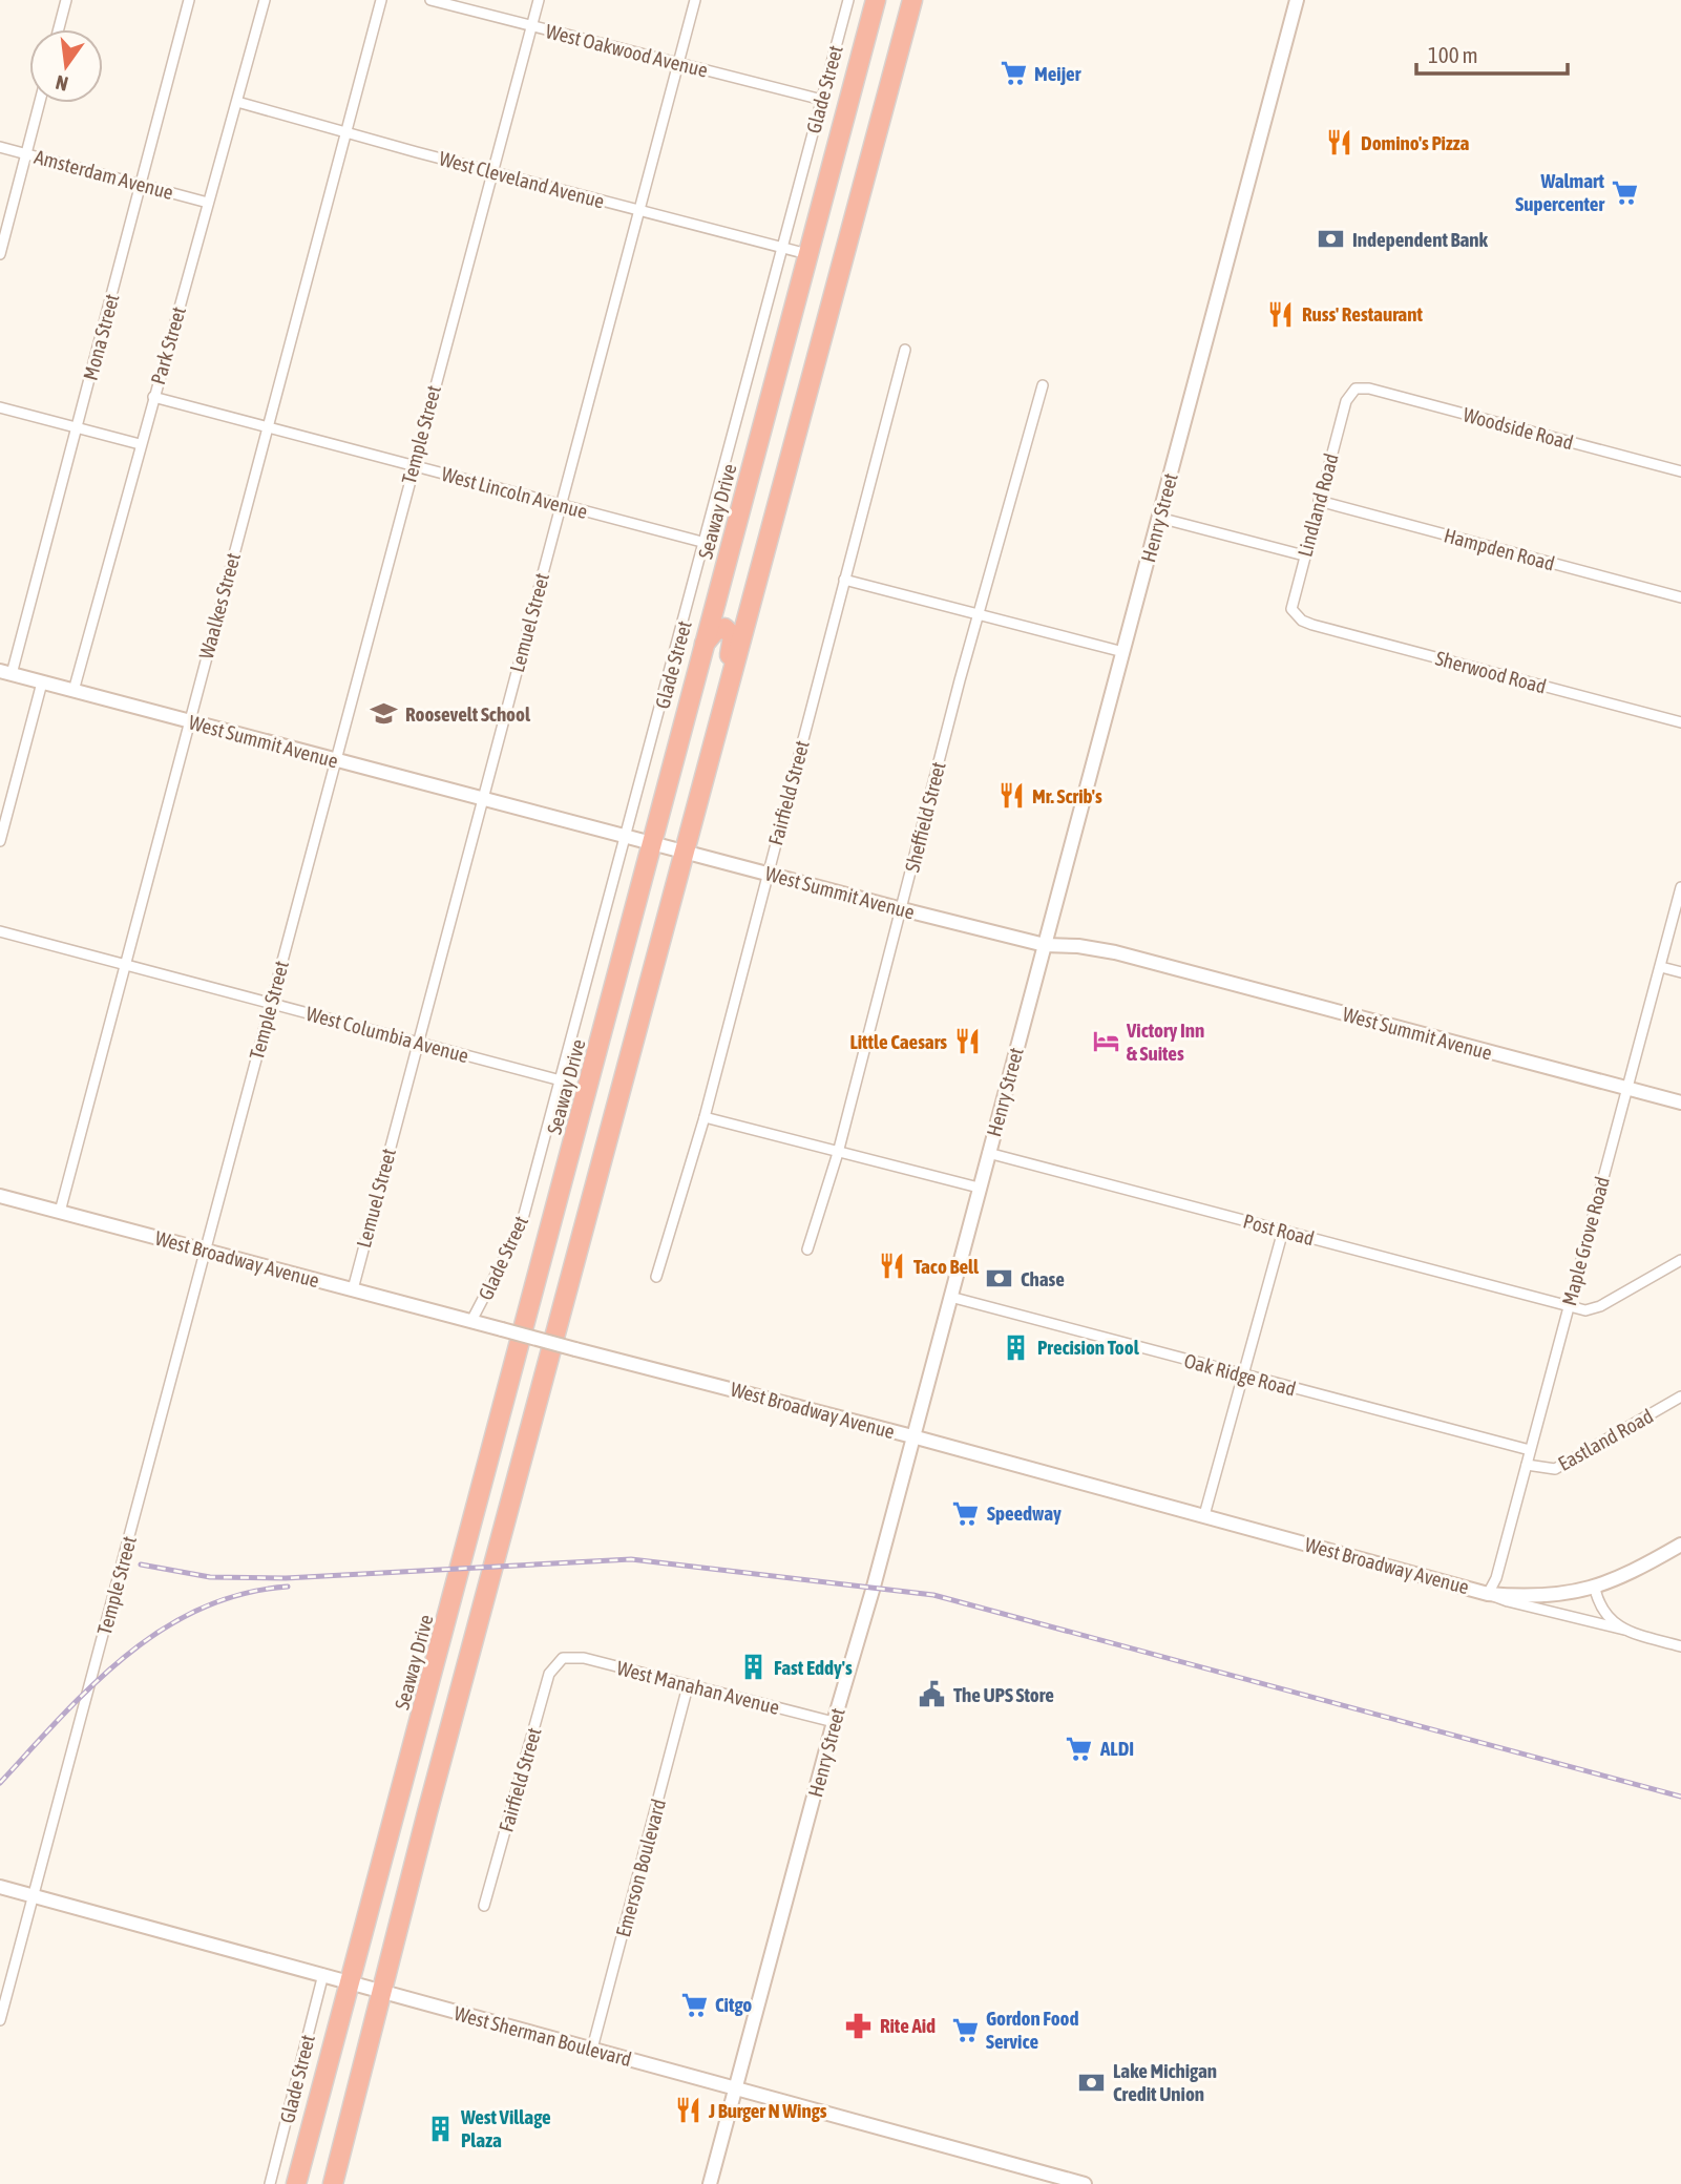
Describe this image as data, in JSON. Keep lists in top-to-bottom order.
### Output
{
  "streets": {
    "highway": ["Seaway Drive"],
    "street": [
      "West Oakwood Avenue",
      "Glade Street",
      "Amsterdam Avenue",
      "West Cleveland Avenue",
      "Mona Street",
      "Park Street",
      "Woodside Road",
      "Temple Street",
      "West Lincoln Avenue",
      "Lindland Road",
      "Henry Street",
      "Hampden Road",
      "Waalkes Street",
      "Lemuel Street",
      "Sherwood Road",
      "West Summit Avenue",
      "Fairfield Street",
      "Sheffield Street",
      "West Columbia Avenue",
      "Post Road",
      "Maple Grove Road",
      "West Broadway Avenue",
      "Oak Ridge Road",
      "Eastland Road",
      "West Manahan Avenue",
      "Emerson Boulevard",
      "West Sherman Boulevard"
    ]
  },
  "crossings": [
    ["West Oakwood Avenue", "Glade Street"],
    ["West Oakwood Avenue", "Temple Street"],
    ["West Oakwood Avenue", "Lemuel Street"],
    ["Glade Street", "West Cleveland Avenue"],
    ["Glade Street", "West Lincoln Avenue"],
    ["Glade Street", "West Summit Avenue"],
    ["Glade Street", "West Columbia Avenue"],
    ["Glade Street", "West Broadway Avenue"],
    ["Glade Street", "West Sherman Boulevard"],
    ["Amsterdam Avenue", "Mona Street"],
    ["Amsterdam Avenue", "Park Street"],
    ["West Cleveland Avenue", "Park Street"],
    ["West Cleveland Avenue", "Temple Street"],
    ["West Cleveland Avenue", "Seaway Drive"],
    ["West Cleveland Avenue", "Waalkes Street"],
    ["West Cleveland Avenue", "Lemuel Street"],
    ["Mona Street", "West Summit Avenue"],
    ["Park Street", "West Lincoln Avenue"],
    ["Park Street", "West Summit Avenue"],
    ["Woodside Road", "Lindland Road"],
    ["Temple Street", "West Lincoln Avenue"],
    ["Temple Street", "West Summit Avenue"],
    ["Temple Street", "West Columbia Avenue"],
    ["Temple Street", "West Broadway Avenue"],
    ["Temple Street", "West Sherman Boulevard"],
    ["West Lincoln Avenue", "Waalkes Street"],
    ["West Lincoln Avenue", "Lemuel Street"],
    ["Lindland Road", "Hampden Road"],
    ["Lindland Road", "Sherwood Road"],
    ["Seaway Drive", "West Summit Avenue"],
    ["Seaway Drive", "West Sherman Boulevard"],
    ["Henry Street", "West Summit Avenue"],
    ["Henry Street", "Post Road"],
    ["Henry Street", "West Broadway Avenue"],
    ["Henry Street", "Oak Ridge Road"],
    ["Henry Street", "West Manahan Avenue"],
    ["Henry Street", "West Sherman Boulevard"],
    ["Waalkes Street", "West Summit Avenue"],
    ["Waalkes Street", "West Columbia Avenue"],
    ["Waalkes Street", "West Broadway Avenue"],
    ["Lemuel Street", "West Summit Avenue"],
    ["Lemuel Street", "West Columbia Avenue"],
    ["Lemuel Street", "West Broadway Avenue"],
    ["West Summit Avenue", "Fairfield Street"],
    ["West Summit Avenue", "Sheffield Street"],
    ["West Summit Avenue", "Maple Grove Road"],
    ["Fairfield Street", "West Manahan Avenue"],
    ["Post Road", "Maple Grove Road"],
    ["Maple Grove Road", "West Broadway Avenue"],
    ["Maple Grove Road", "Oak Ridge Road"],
    ["Maple Grove Road", "Eastland Road"],
    ["West Manahan Avenue", "Emerson Boulevard"],
    ["Emerson Boulevard", "West Sherman Boulevard"]
  ],
  "places": {
    "supermarket": [
      "Meijer",
      "Walmart Supercenter",
      "Speedway",
      "ALDI",
      "Citgo",
      "Gordon Food Service"
    ],
    "restaurant": [
      "Domino's Pizza",
      "Russ' Restaurant",
      "Mr. Scrib's",
      "Little Caesars",
      "Taco Bell",
      "J Burger N Wings"
    ],
    "bank": ["Independent Bank", "Chase", "Lake Michigan Credit Union"],
    "school or university": ["Roosevelt School"],
    "hotel": ["Victory Inn & Suites"],
    "building": ["Precision Tool", "Fast Eddy's", "West Village Plaza"],
    "public building": ["The UPS Store"],
    "pharmacy": ["Rite Aid"]
  },
  "scale_bar": "100 m",
  "north": "bottom"
}
